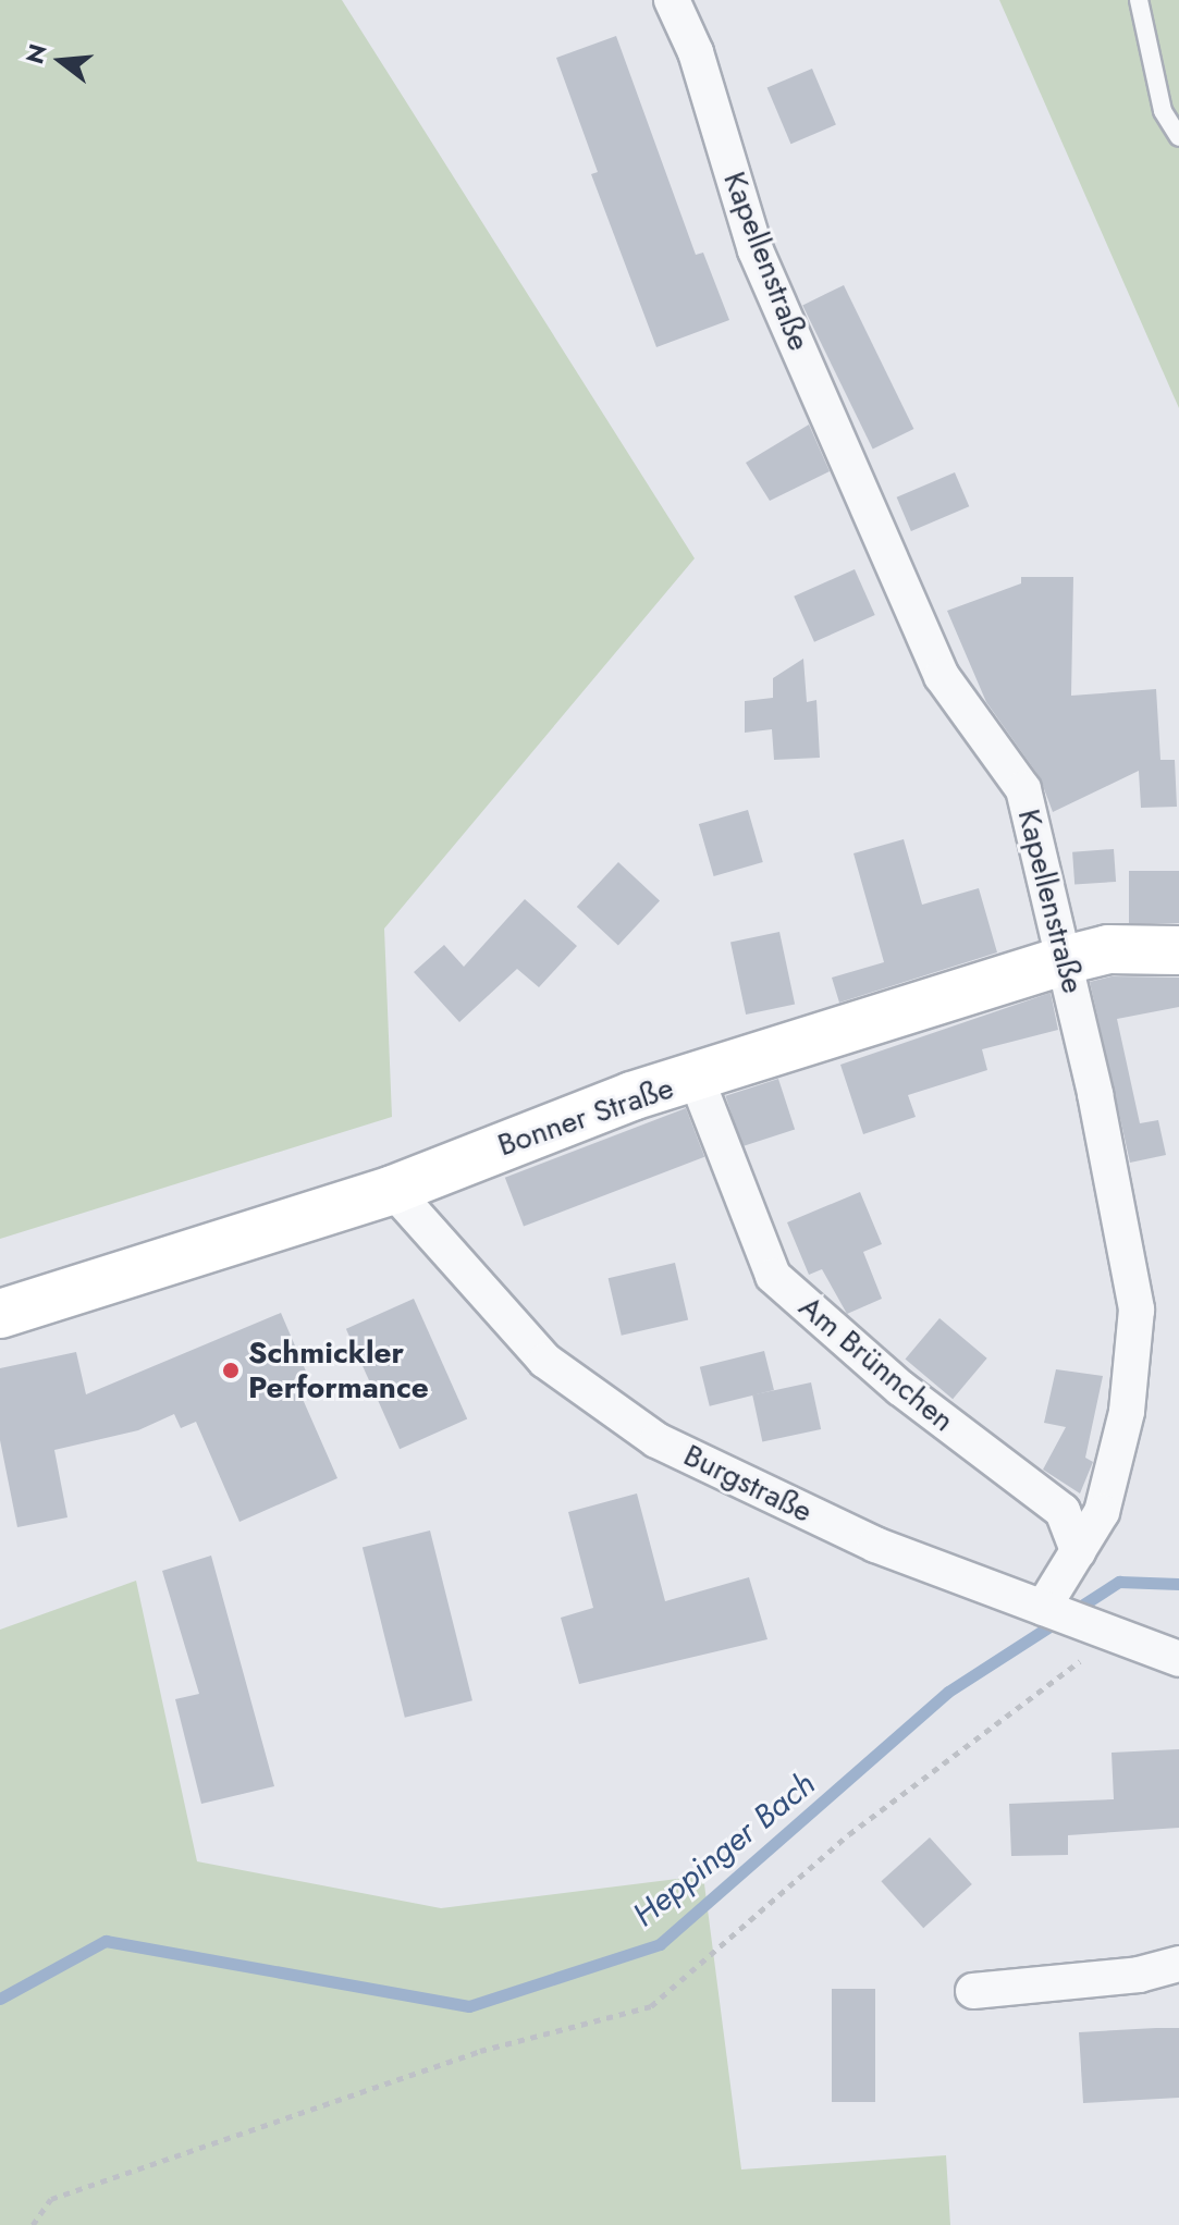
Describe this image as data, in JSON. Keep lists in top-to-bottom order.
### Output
{
  "streets": {
    "main road": ["Bonner Straße"],
    "street": ["Kapellenstraße", "Am Brünnchen", "Burgstraße"]
  },
  "crossings": [
    ["Kapellenstraße", "Bonner Straße"],
    ["Kapellenstraße", "Am Brünnchen"],
    ["Bonner Straße", "Am Brünnchen"],
    ["Bonner Straße", "Burgstraße"]
  ],
  "water": ["Heppinger Bach"],
  "places": ["Schmickler Performance"],
  "north": "left"
}
